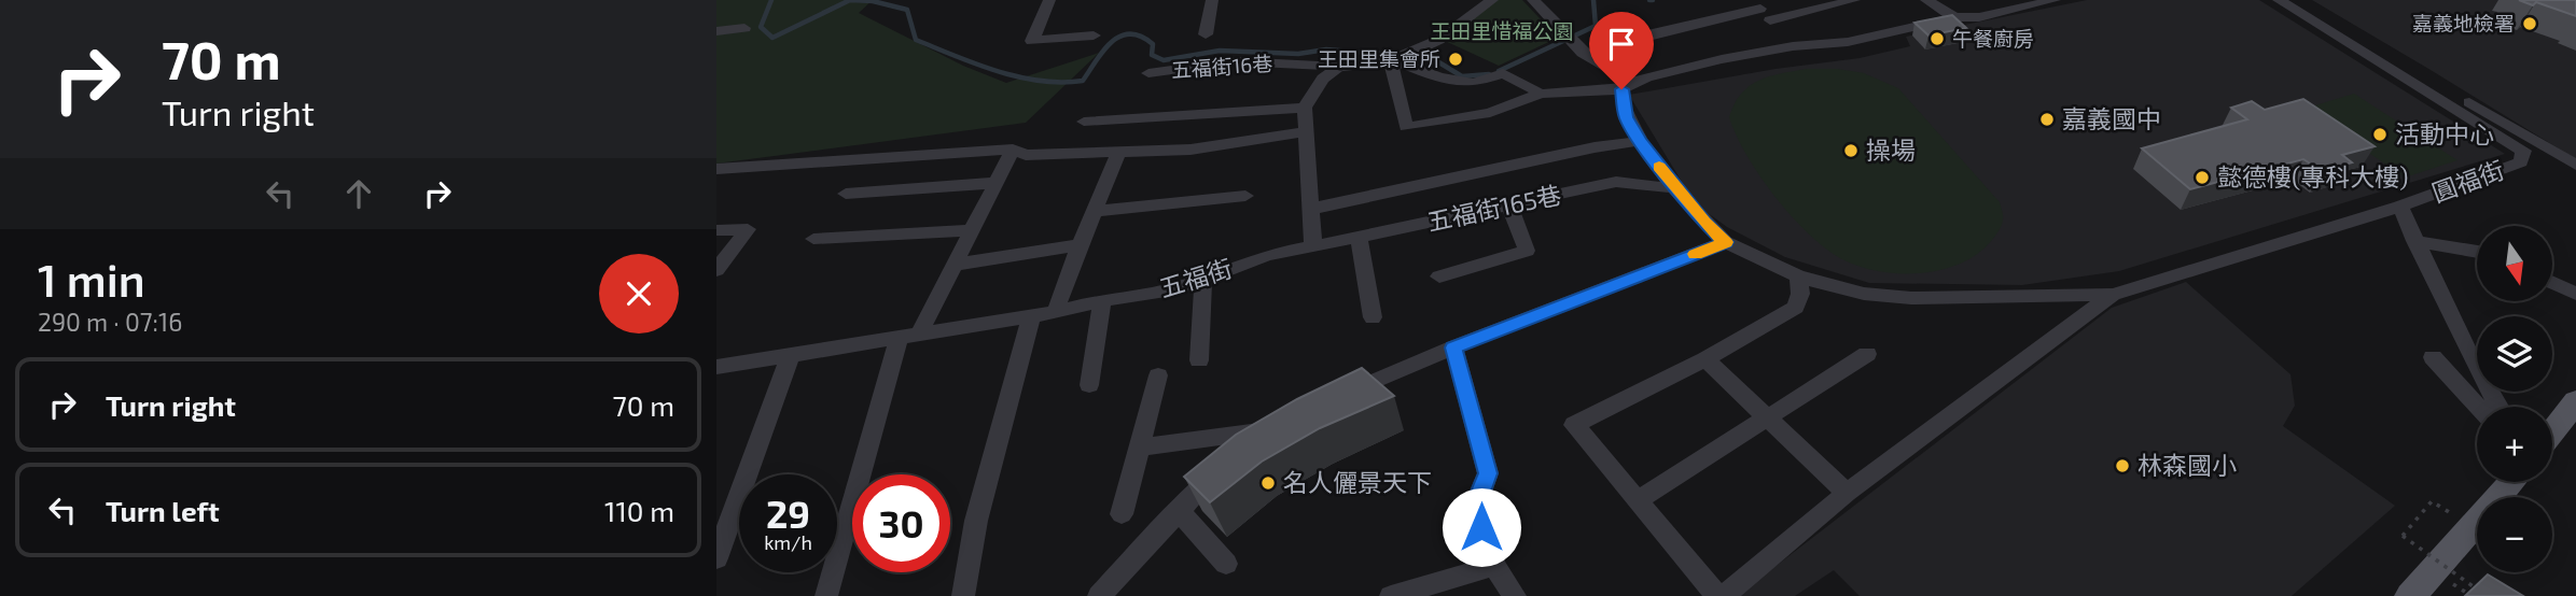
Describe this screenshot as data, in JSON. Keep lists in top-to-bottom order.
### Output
{
  "streets": {
    "street": [
      "五福街16巷",
      "圓福街",
      "五福街165巷",
      "五福街"
    ]
  },
  "crossings": [
    ["五福街165巷", "五福街"]
  ],
  "parks": ["王田里惜福公園"],
  "places": [
    "嘉義地檢署",
    "午餐廚房",
    "王田里集會所",
    "嘉義國中",
    "活動中心",
    "操場",
    "懿德樓(專科大樓)",
    "林森國小",
    "名人儷景天下"
  ],
  "north": "bottom",
  "page": {
    "turn": ["70 m", "Turn right"],
    "map_buttons": ["+", "−"],
    "heading": ["1 min", "290 m · 07:16"],
    "list": [
      {
        "name": "Turn right",
        "value": "70 m"
      },
      {
        "name": "Turn left",
        "value": "110 m"
      }
    ],
    "speed": "29 km/h",
    "limit": "30"
  }
}
